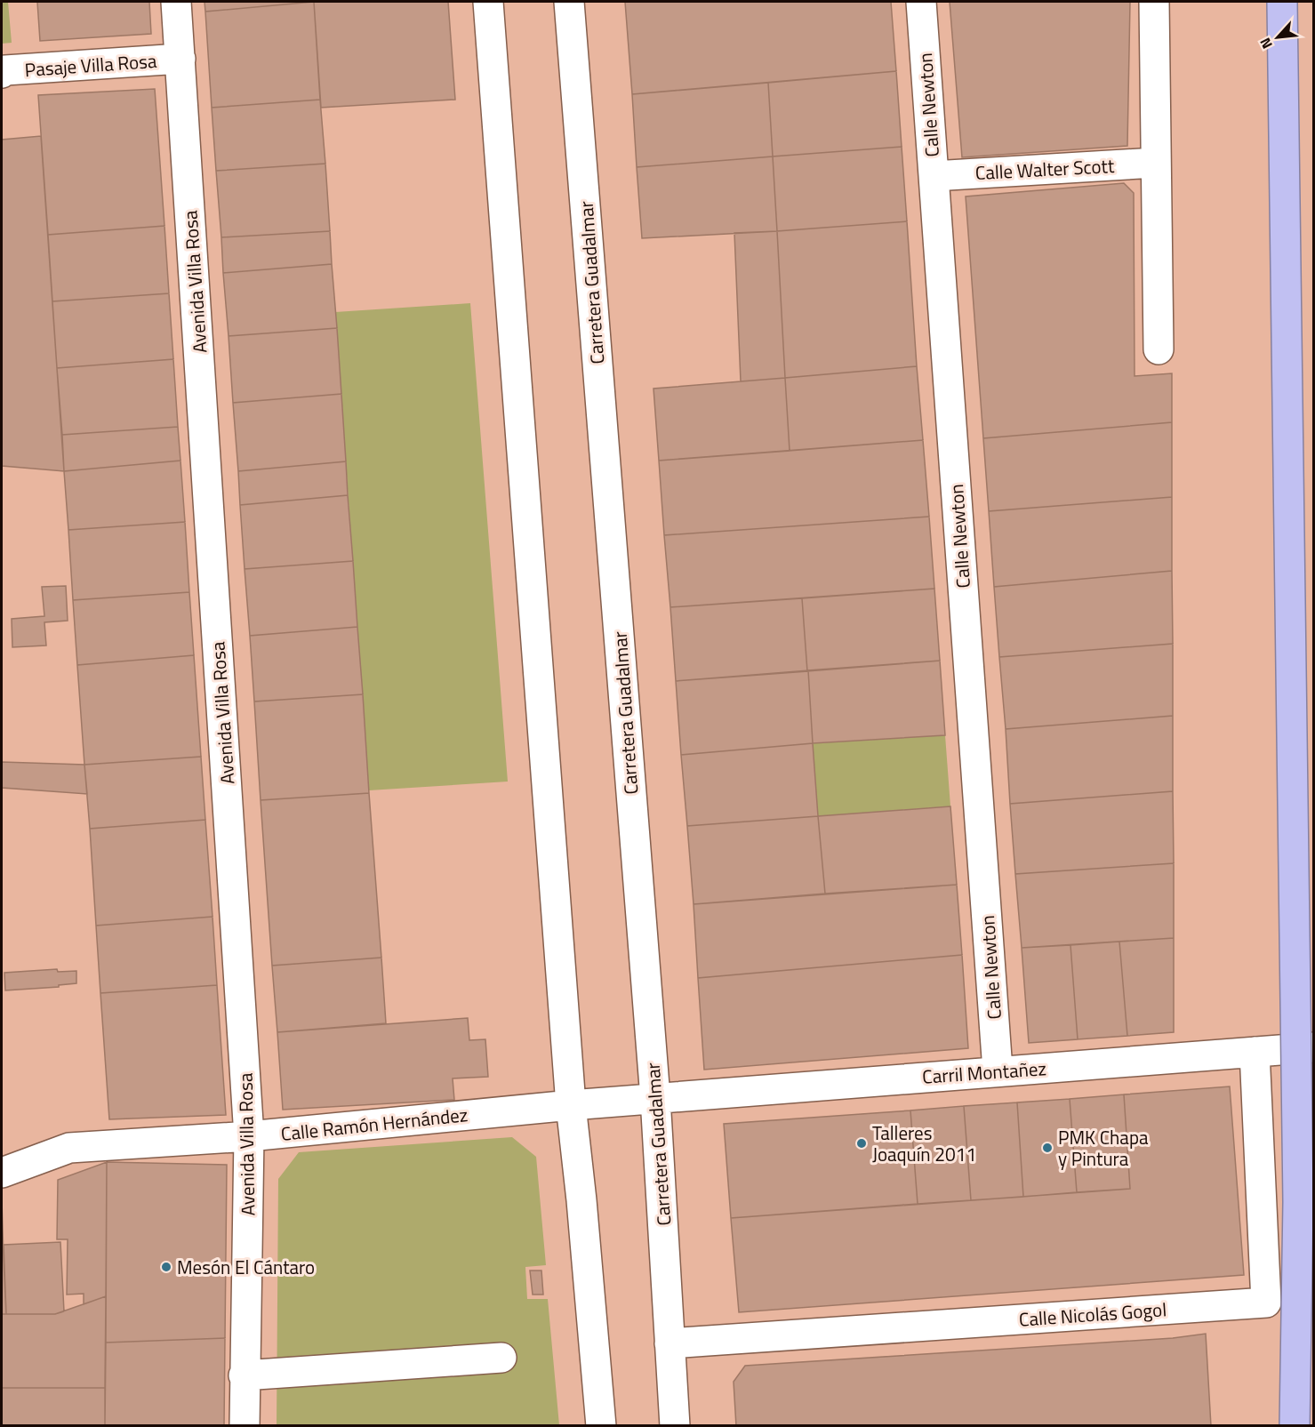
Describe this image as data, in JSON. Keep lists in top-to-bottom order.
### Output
{
  "streets": {
    "street": [
      "Pasaje Villa Rosa",
      "Calle Newton",
      "Calle Walter Scott",
      "Avenida Villa Rosa",
      "Carretera Guadalmar",
      "Carril Montañez",
      "Calle Ramón Hernández",
      "Calle Nicolás Gogol"
    ]
  },
  "crossings": [
    ["Pasaje Villa Rosa", "Avenida Villa Rosa"],
    ["Calle Newton", "Calle Walter Scott"],
    ["Calle Newton", "Carril Montañez"],
    ["Avenida Villa Rosa", "Calle Ramón Hernández"],
    ["Carretera Guadalmar", "Carril Montañez"],
    ["Carretera Guadalmar", "Calle Ramón Hernández"],
    ["Carretera Guadalmar", "Calle Nicolás Gogol"],
    ["Carril Montañez", "Calle Ramón Hernández"],
    ["Carril Montañez", "Calle Nicolás Gogol"]
  ],
  "places": ["Talleres Joaquín 2011", "PMK Chapa y Pintura", "Mesón El Cántaro"],
  "north": "bottom left"
}
